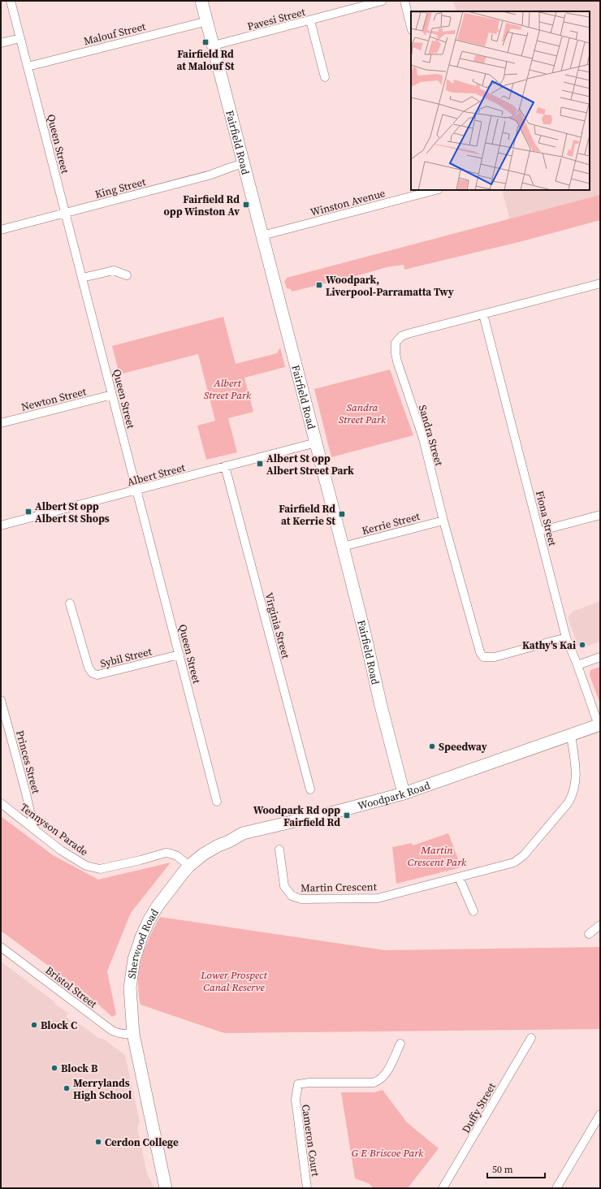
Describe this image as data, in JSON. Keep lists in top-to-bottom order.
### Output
{
  "streets": {
    "main road": ["Fairfield Road", "Woodpark Road", "Sherwood Road"],
    "street": [
      "Pavesi Street",
      "Malouf Street",
      "Queen Street",
      "King Street",
      "Winston Avenue",
      "Newton Street",
      "Sandra Street",
      "Albert Street",
      "Fiona Street",
      "Kerrie Street",
      "Virginia Street",
      "Sybil Street",
      "Princes Street",
      "Tennyson Parade",
      "Martin Crescent",
      "Bristol Street",
      "Duffy Street",
      "Cameron Court"
    ]
  },
  "crossings": [
    ["Pavesi Street", "Fairfield Road"],
    ["Malouf Street", "Fairfield Road"],
    ["Malouf Street", "Queen Street"],
    ["Fairfield Road", "King Street"],
    ["Fairfield Road", "Winston Avenue"],
    ["Fairfield Road", "Albert Street"],
    ["Fairfield Road", "Kerrie Street"],
    ["Fairfield Road", "Woodpark Road"],
    ["Queen Street", "King Street"],
    ["Queen Street", "Newton Street"],
    ["Queen Street", "Albert Street"],
    ["Queen Street", "Sybil Street"],
    ["Sandra Street", "Fiona Street"],
    ["Sandra Street", "Kerrie Street"],
    ["Albert Street", "Virginia Street"],
    ["Fiona Street", "Woodpark Road"],
    ["Princes Street", "Tennyson Parade"],
    ["Woodpark Road", "Tennyson Parade"],
    ["Woodpark Road", "Martin Crescent"],
    ["Woodpark Road", "Sherwood Road"],
    ["Tennyson Parade", "Sherwood Road"],
    ["Sherwood Road", "Bristol Street"]
  ],
  "parks": [
    "Albert Street Park",
    "Sandra Street Park",
    "Martin Crescent Park",
    "Lower Prospect Canal Reserve",
    "G E Briscoe Park"
  ],
  "places": {
    "transit": [
      "Fairfield Rd at Malouf St",
      "Fairfield Rd opp Winston Av",
      "Woodpark, Liverpool-Parramatta Twy",
      "Albert St opp Albert Street Park",
      "Albert St opp Albert St Shops",
      "Fairfield Rd at Kerrie St",
      "Woodpark Rd opp Fairfield Rd"
    ],
    "other": [
      "Kathy's Kai",
      "Speedway",
      "Block C",
      "Block B",
      "Merrylands High School",
      "Cerdon College"
    ]
  },
  "scale_bar": "50 m"
}
